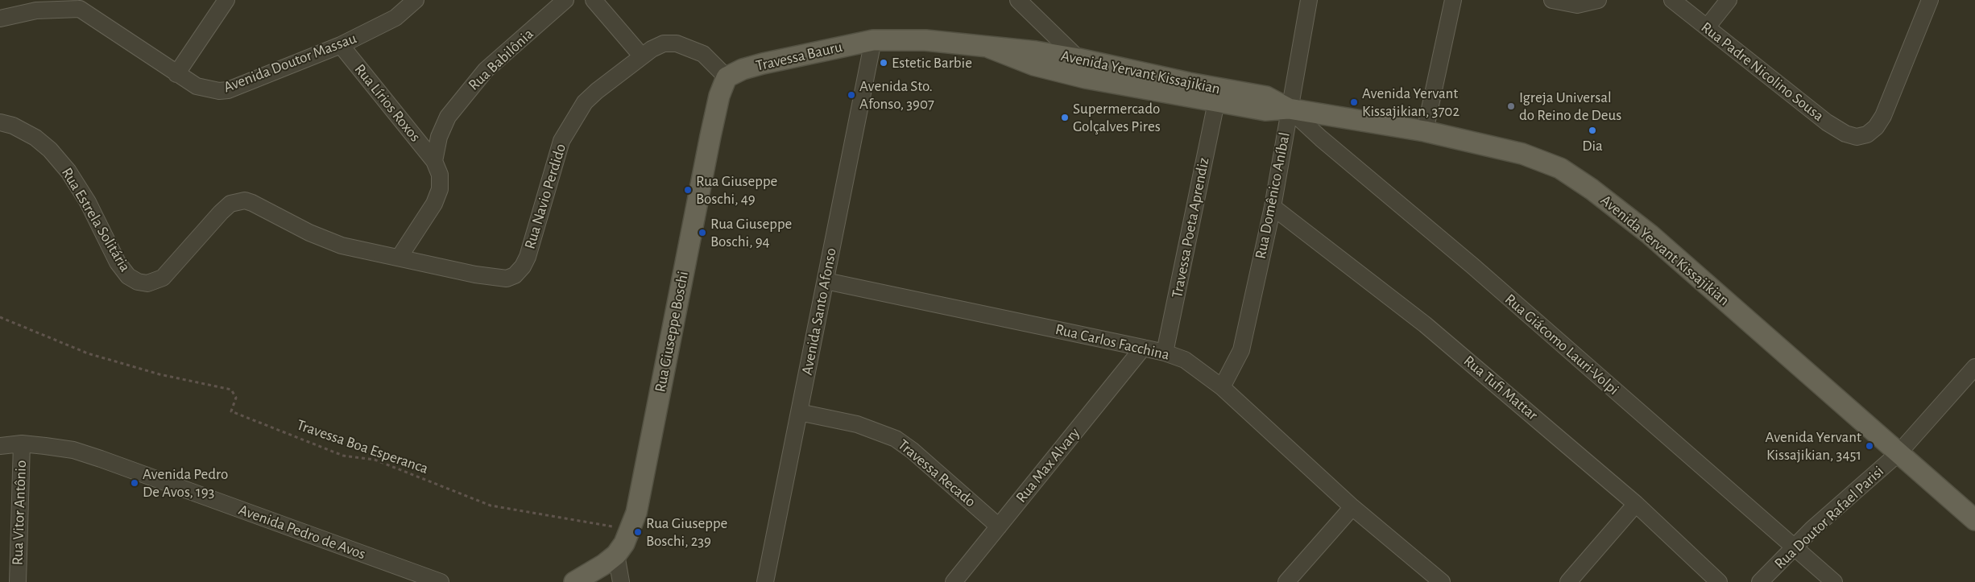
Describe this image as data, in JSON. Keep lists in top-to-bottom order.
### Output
{
  "streets": {
    "main road": ["Travessa Bauru", "Avenida Yervant Kissajikian", "Rua Giuseppe Boschi"],
    "street": [
      "Rua Babilônia",
      "Avenida Doutor Massau",
      "Rua Padre Nicolino Sousa",
      "Rua Lírios Roxos",
      "Rua Domênico Aníbal",
      "Rua Navio Perdido",
      "Rua Estrela Solitária",
      "Travessa Poeta Aprendiz",
      "Avenida Santo Afonso",
      "Rua Carlos Facchina",
      "Rua Giácomo Lauri-Volpi",
      "Rua Tufi Mattar",
      "Rua Max Alvary",
      "Travessa Recado",
      "Rua Vitor Antônio",
      "Rua Doutor Rafael Parisi",
      "Avenida Pedro de Avos"
    ],
    "path": ["Travessa Boa Esperanca"]
  },
  "crossings": [
    ["Travessa Bauru", "Avenida Yervant Kissajikian"],
    ["Travessa Bauru", "Rua Navio Perdido"],
    ["Travessa Bauru", "Avenida Santo Afonso"],
    ["Travessa Bauru", "Rua Giuseppe Boschi"],
    ["Rua Babilônia", "Rua Lírios Roxos"],
    ["Rua Babilônia", "Rua Navio Perdido"],
    ["Rua Babilônia", "Rua Estrela Solitária"],
    ["Avenida Doutor Massau", "Rua Lírios Roxos"],
    ["Avenida Yervant Kissajikian", "Rua Domênico Aníbal"],
    ["Avenida Yervant Kissajikian", "Travessa Poeta Aprendiz"],
    ["Avenida Yervant Kissajikian", "Avenida Santo Afonso"],
    ["Avenida Yervant Kissajikian", "Rua Giácomo Lauri-Volpi"],
    ["Avenida Yervant Kissajikian", "Rua Doutor Rafael Parisi"],
    ["Rua Domênico Aníbal", "Rua Carlos Facchina"],
    ["Rua Domênico Aníbal", "Rua Giácomo Lauri-Volpi"],
    ["Rua Domênico Aníbal", "Rua Tufi Mattar"],
    ["Rua Navio Perdido", "Rua Estrela Solitária"],
    ["Rua Navio Perdido", "Rua Giuseppe Boschi"],
    ["Travessa Poeta Aprendiz", "Rua Carlos Facchina"],
    ["Avenida Santo Afonso", "Rua Carlos Facchina"],
    ["Avenida Santo Afonso", "Travessa Recado"],
    ["Rua Giuseppe Boschi", "Travessa Boa Esperanca"],
    ["Rua Carlos Facchina", "Rua Max Alvary"],
    ["Rua Giácomo Lauri-Volpi", "Rua Doutor Rafael Parisi"],
    ["Rua Max Alvary", "Travessa Recado"],
    ["Rua Vitor Antônio", "Avenida Pedro de Avos"]
  ],
  "places": [
    "Estetic Barbie",
    "Avenida Sto. Afonso, 3907",
    "Avenida Yervant Kissajikian, 3702",
    "Igreja Universal do Reino de Deus",
    "Supermercado Golçalves Pires",
    "Dia",
    "Rua Giuseppe Boschi, 49",
    "Rua Giuseppe Boschi, 94",
    "Avenida Yervant Kissajikian, 3451",
    "Avenida Pedro De Avos, 193",
    "Rua Giuseppe Boschi, 239"
  ]
}
